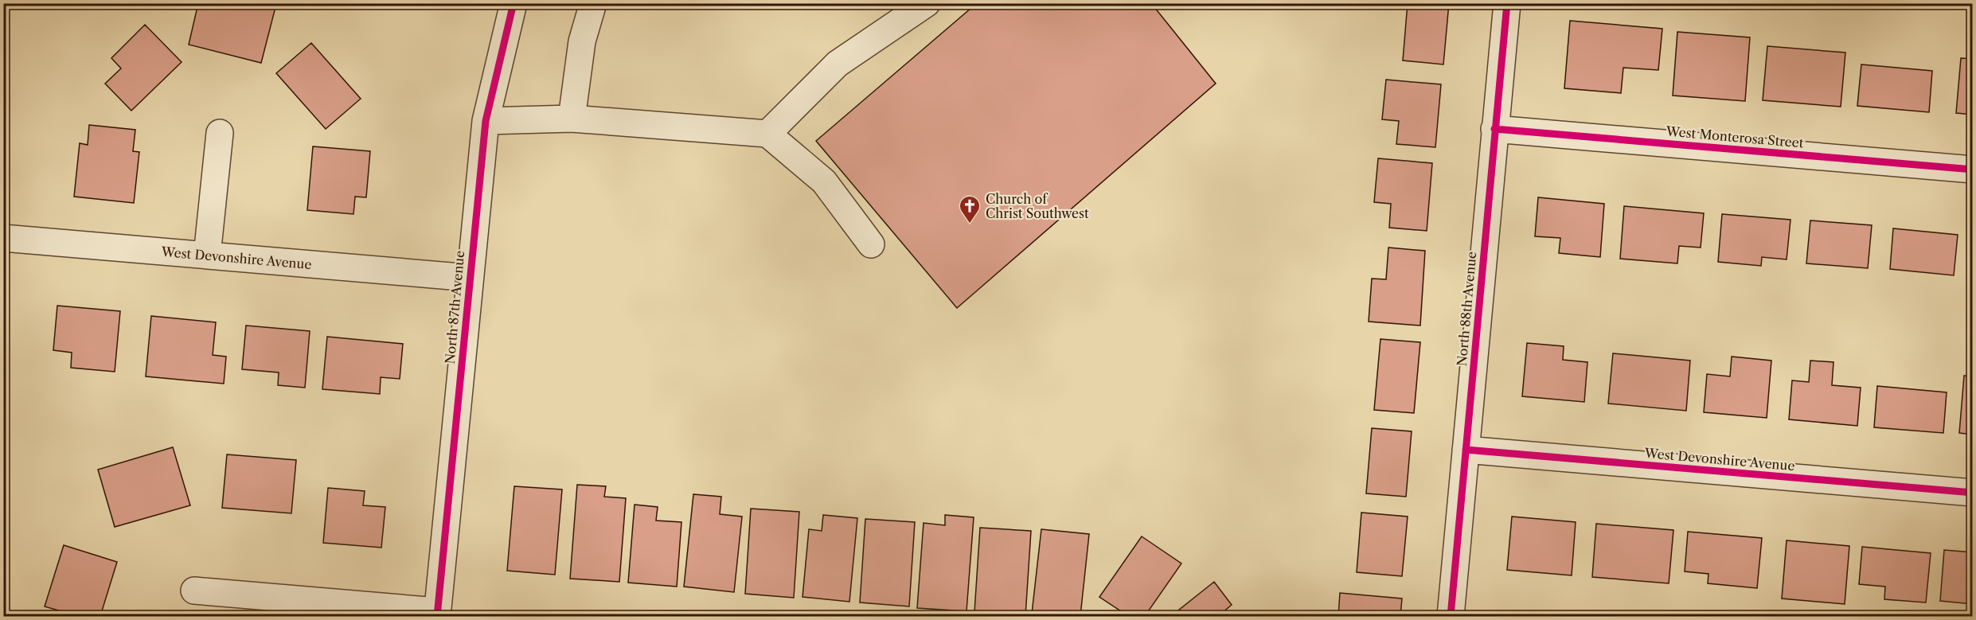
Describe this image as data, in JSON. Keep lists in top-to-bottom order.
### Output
{
  "streets": {
    "street": [
      "West Monterosa Street",
      "West Devonshire Avenue",
      "North 87th Avenue",
      "North 88th Avenue"
    ]
  },
  "crossings": [
    ["West Monterosa Street", "North 88th Avenue"],
    ["West Devonshire Avenue", "North 87th Avenue"],
    ["West Devonshire Avenue", "North 88th Avenue"]
  ],
  "places": {
    "church": ["Church of Christ Southwest"]
  }
}
